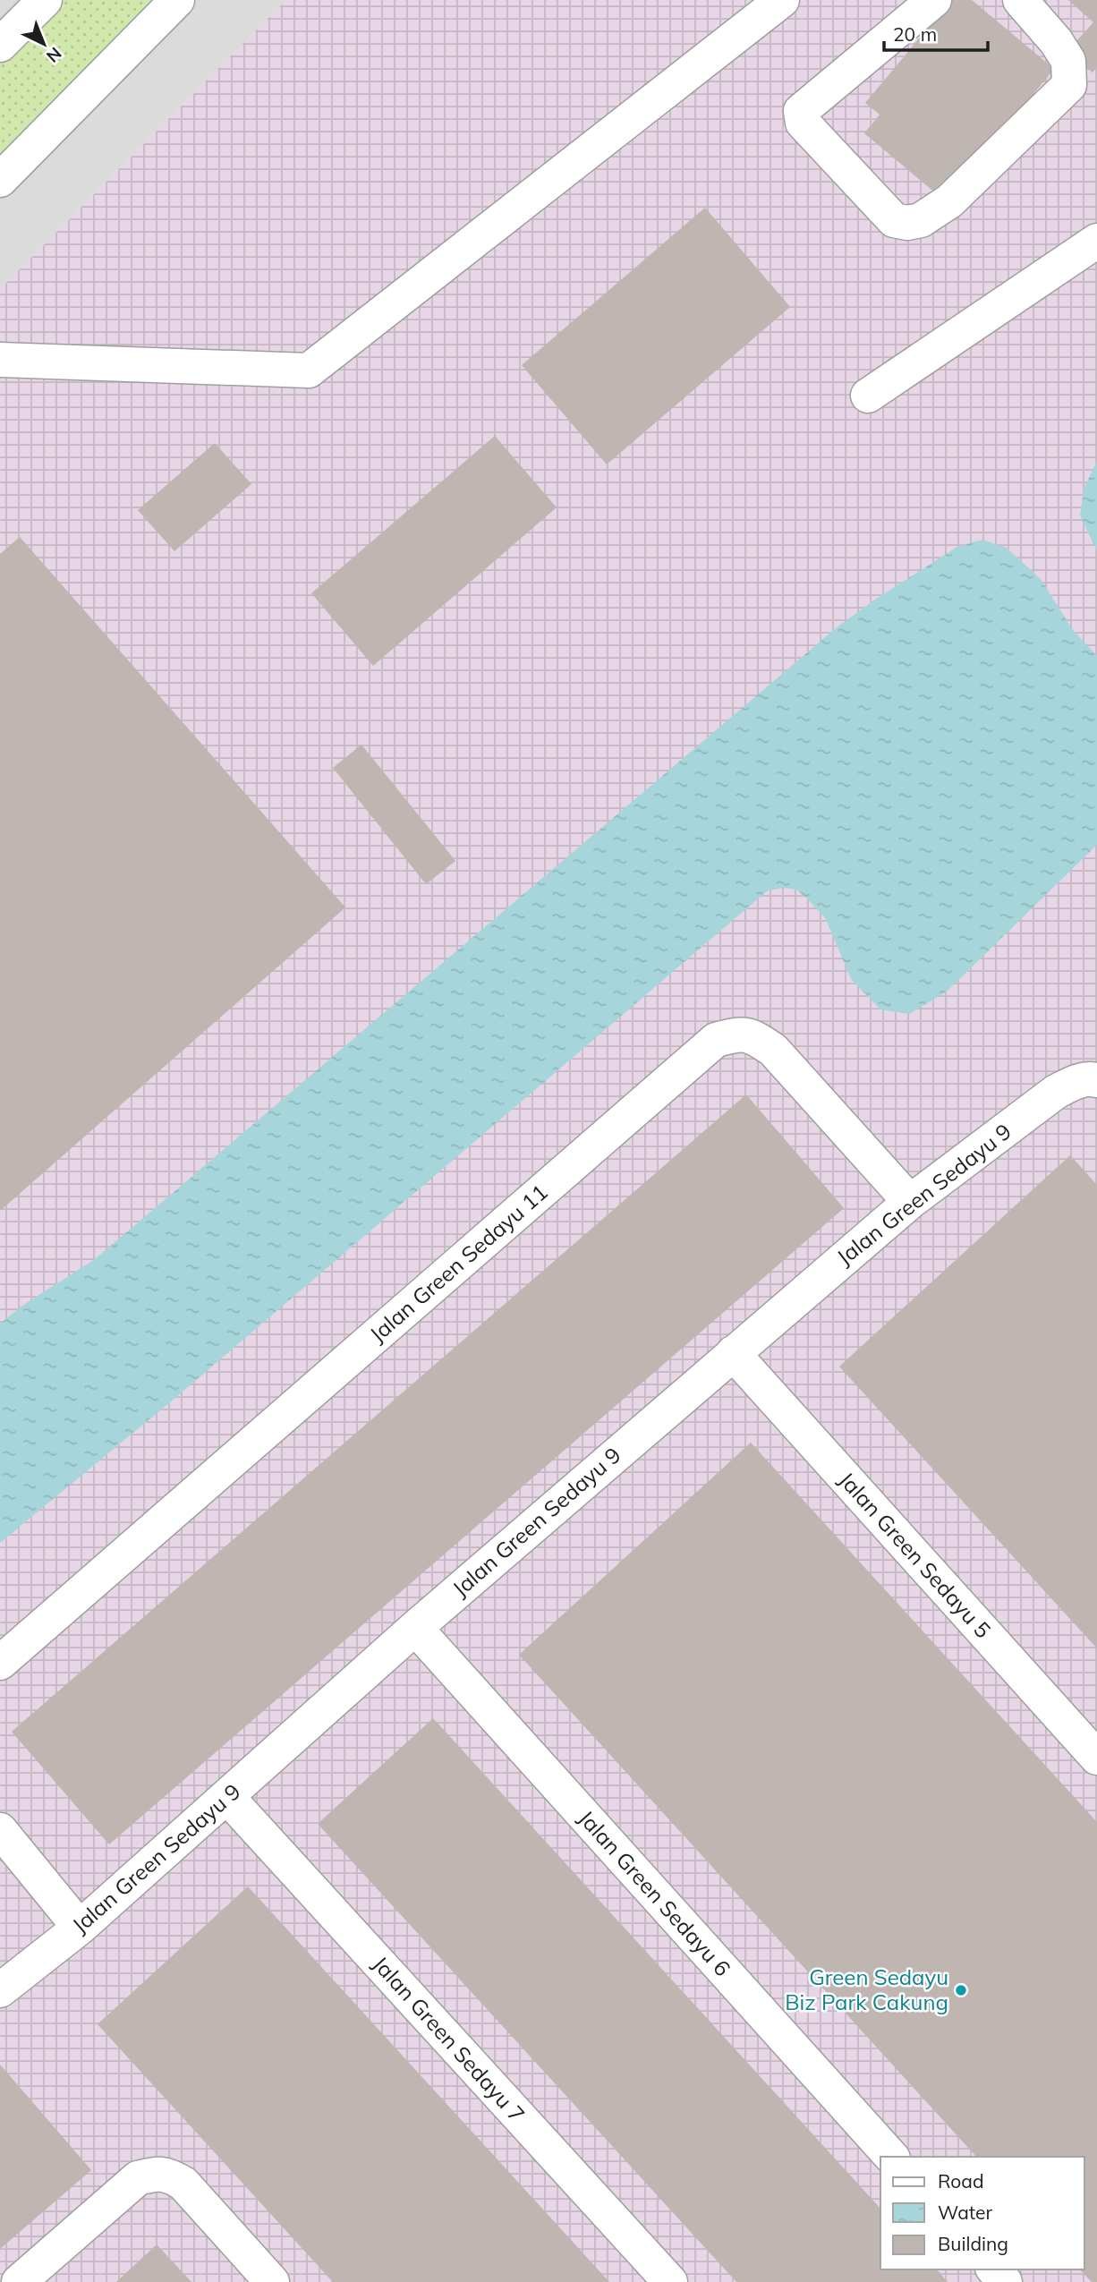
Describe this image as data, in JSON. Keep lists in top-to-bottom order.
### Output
{
  "streets": {
    "street": [
      "Jalan Green Sedayu 9",
      "Jalan Green Sedayu 11",
      "Jalan Green Sedayu 5",
      "Jalan Green Sedayu 6",
      "Jalan Green Sedayu 7"
    ]
  },
  "crossings": [
    ["Jalan Green Sedayu 9", "Jalan Green Sedayu 11"],
    ["Jalan Green Sedayu 9", "Jalan Green Sedayu 5"],
    ["Jalan Green Sedayu 9", "Jalan Green Sedayu 6"],
    ["Jalan Green Sedayu 9", "Jalan Green Sedayu 7"]
  ],
  "places": ["Green Sedayu Biz Park Cakung"],
  "legend": ["Road", "Water", "Building"],
  "scale_bar": "20 m",
  "north": "bottom right"
}
